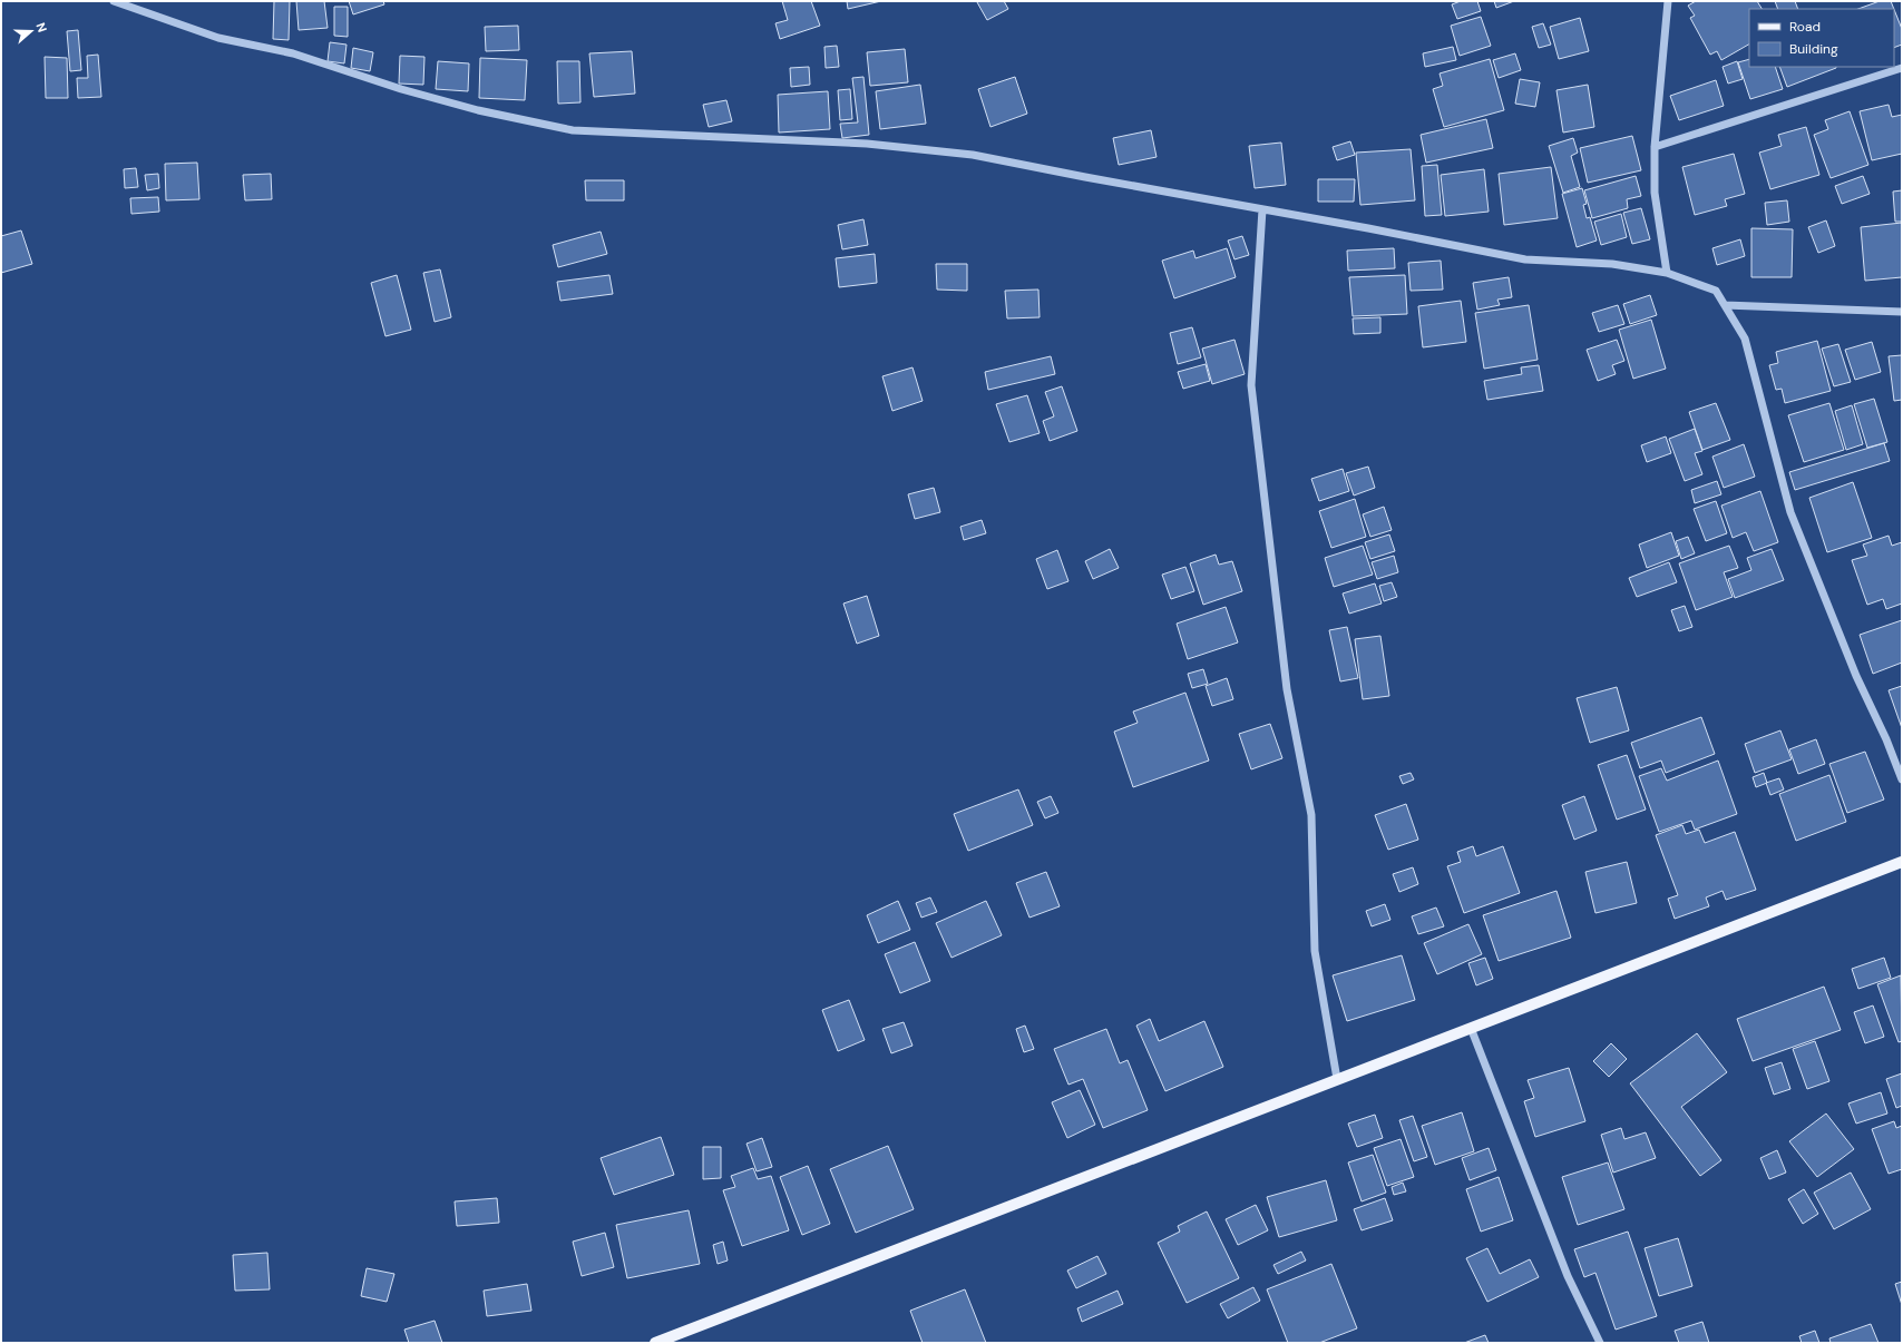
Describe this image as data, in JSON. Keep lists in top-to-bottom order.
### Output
{
  "legend": ["Road", "Building"],
  "north": "right"
}
